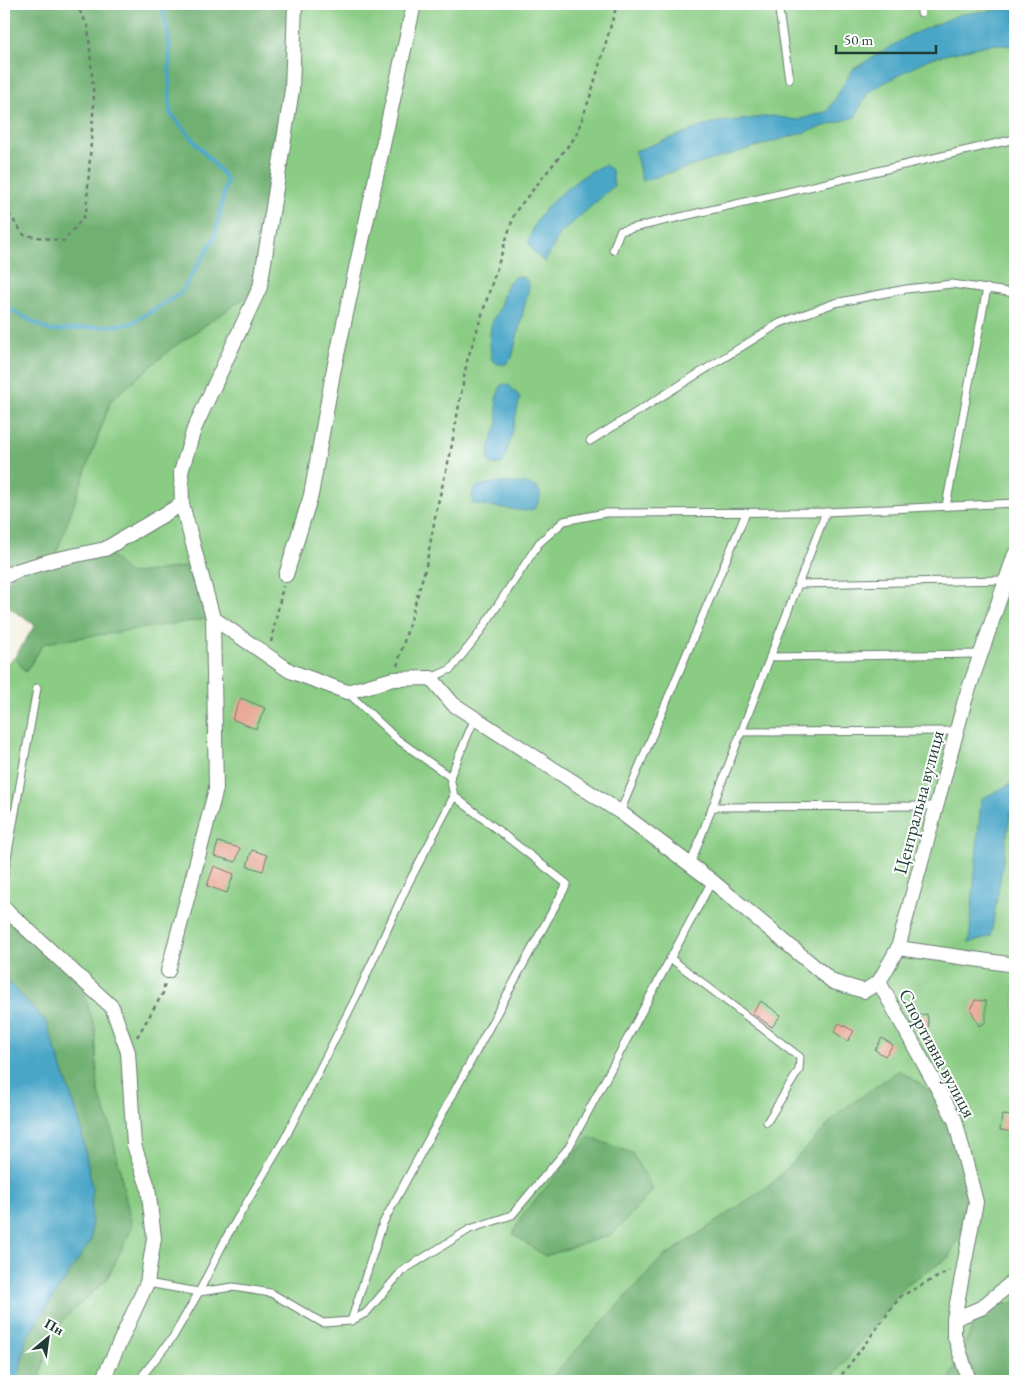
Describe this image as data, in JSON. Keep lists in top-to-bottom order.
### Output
{
  "streets": {
    "street": ["Центральна вулиця", "Спортивна вулиця"]
  },
  "crossings": [
    ["Центральна вулиця", "Спортивна вулиця"]
  ],
  "scale_bar": "50 m",
  "north": "top right"
}
